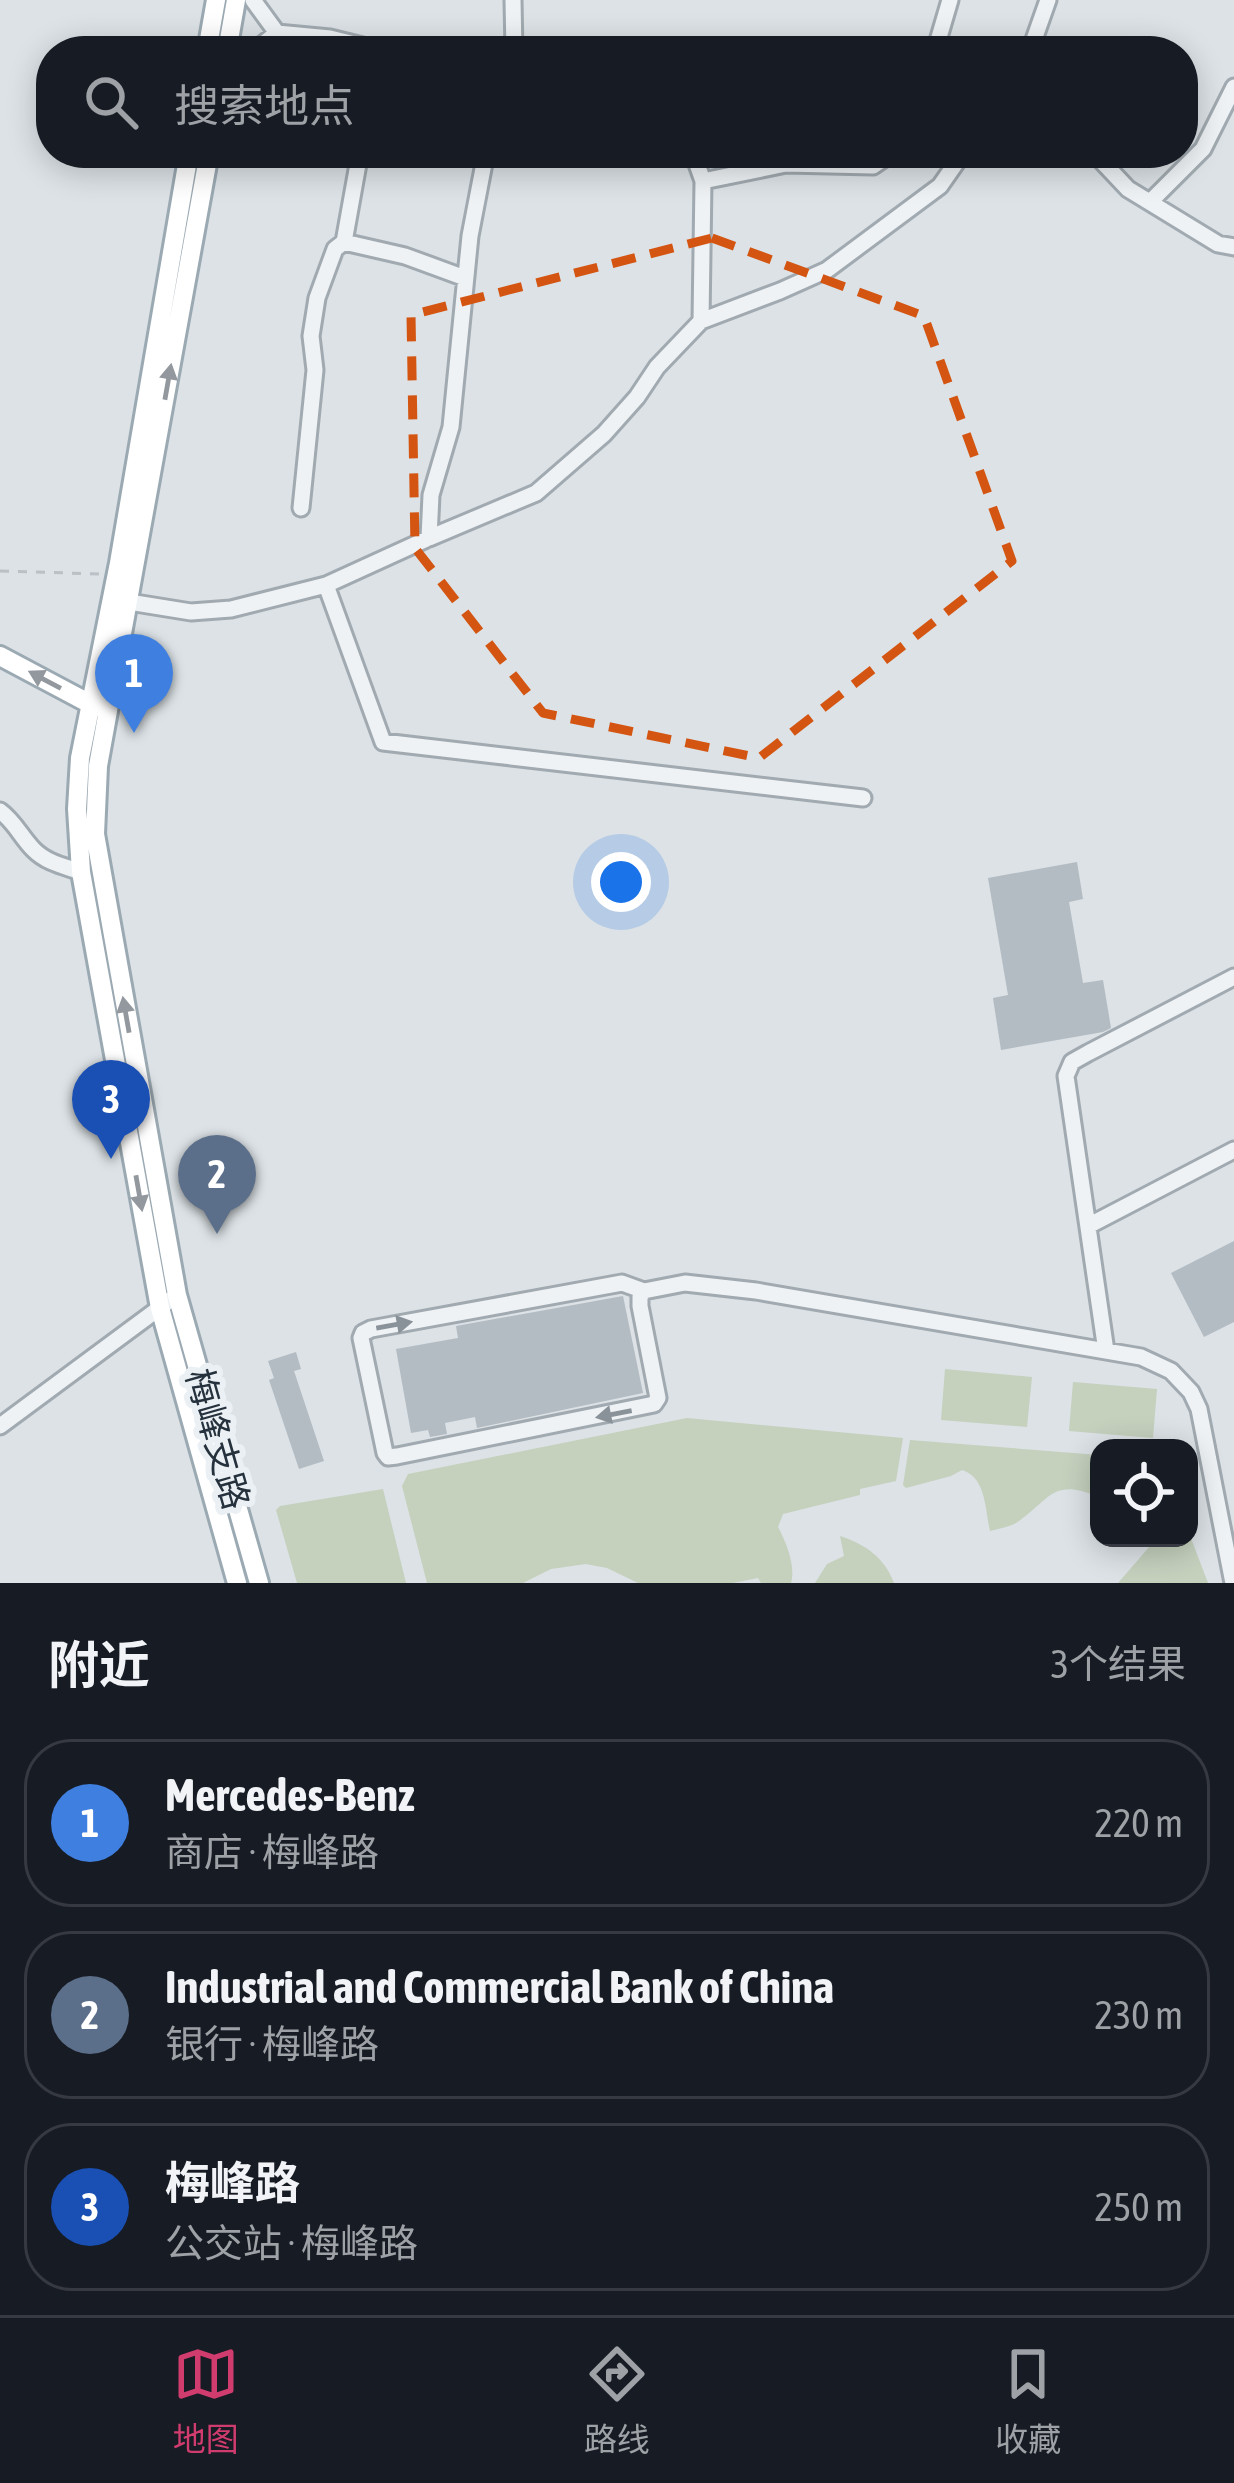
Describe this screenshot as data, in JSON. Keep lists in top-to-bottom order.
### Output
{
  "streets": {
    "main road": ["梅峰支路"]
  },
  "page": {
    "search": "搜索地点",
    "pins": ["1", "3", "2"],
    "heading": ["附近", "3个结果"],
    "list": [
      {
        "mark": "1",
        "name": "Mercedes-Benz",
        "note": "商店 · 梅峰路",
        "value": "220 m"
      },
      {
        "mark": "2",
        "name": "Industrial and Commercial Bank of China",
        "note": "银行 · 梅峰路",
        "value": "230 m"
      },
      {
        "mark": "3",
        "name": "梅峰路",
        "note": "公交站 · 梅峰路",
        "value": "250 m"
      }
    ],
    "nav": ["地图", "路线", "收藏"]
  }
}
